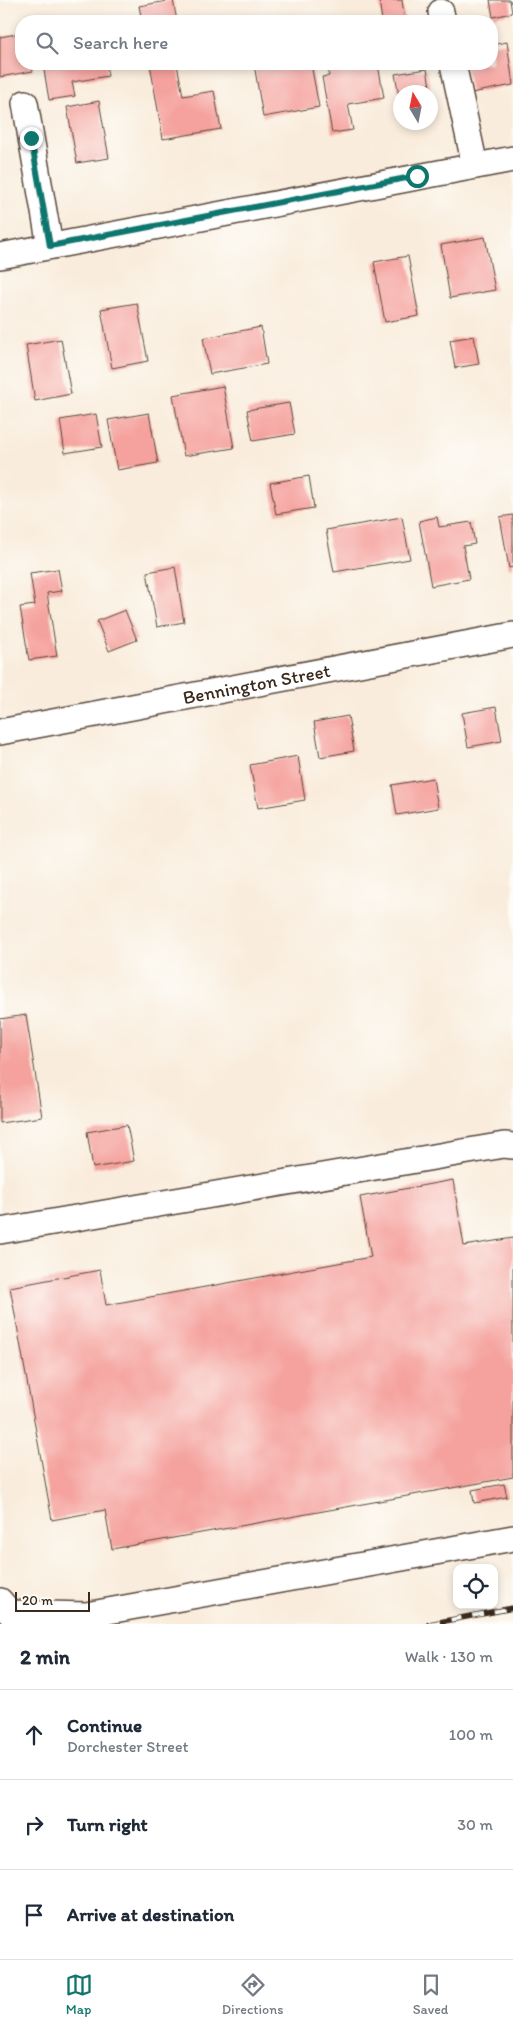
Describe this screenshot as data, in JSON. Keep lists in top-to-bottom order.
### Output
{
  "streets": {
    "street": ["Bennington Street"]
  },
  "scale_bar": "20 m",
  "north": "top",
  "page": {
    "search": "Search here",
    "scale": "20 m",
    "heading": ["2 min", "Walk · 130 m"],
    "list": [
      ["Continue", "Dorchester Street", "100 m"],
      ["Turn right", "30 m"],
      "Arrive at destination"
    ],
    "nav": ["Map", "Directions", "Saved"]
  }
}
